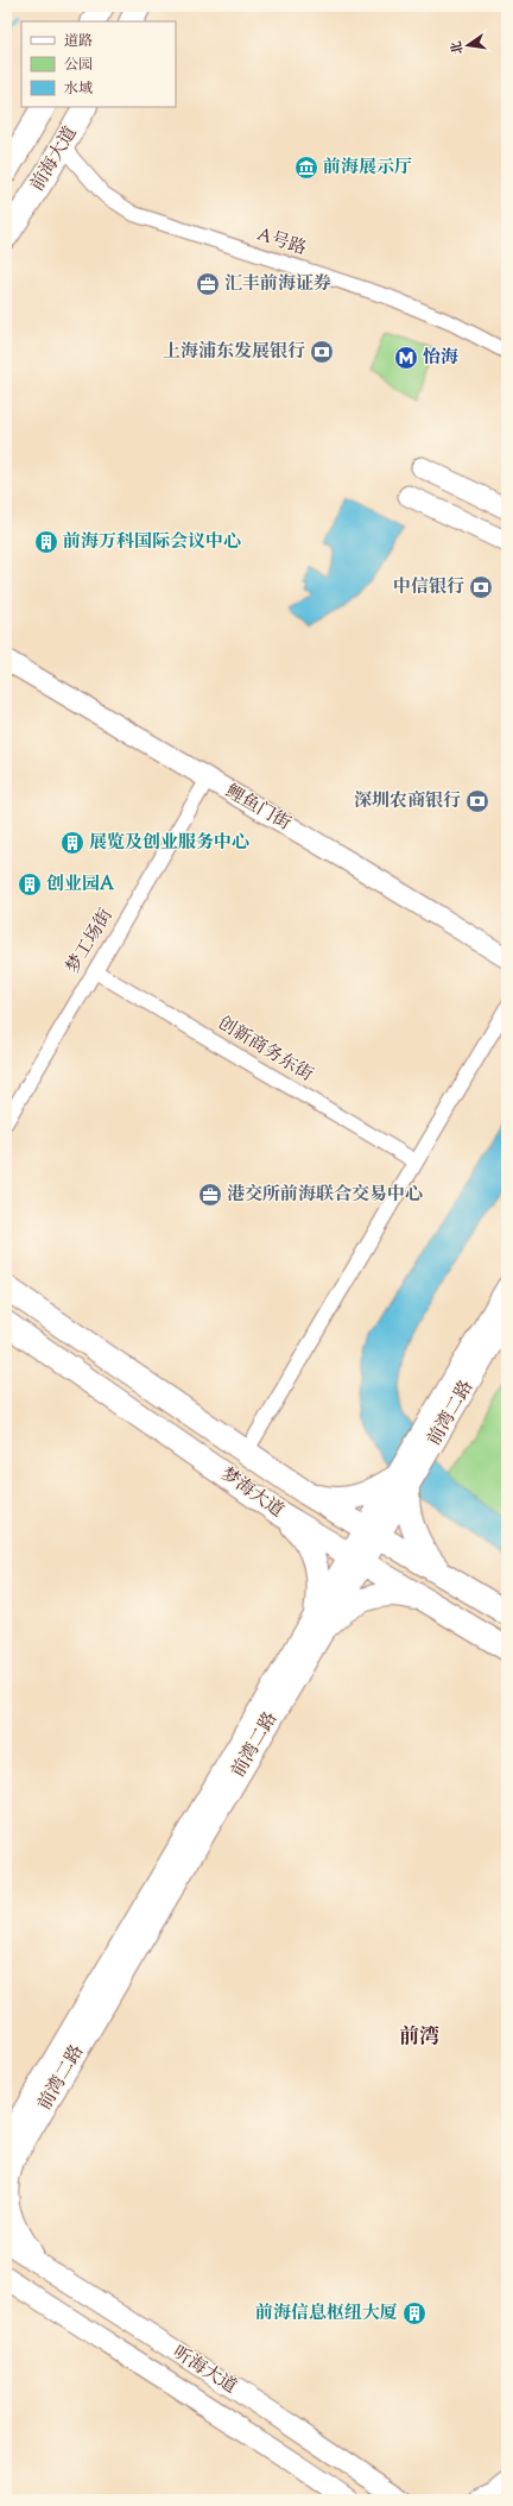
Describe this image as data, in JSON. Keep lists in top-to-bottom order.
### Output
{
  "streets": {
    "main road": ["前海大道", "梦海大道"],
    "street": [
      "A号路",
      "鲤鱼门街",
      "梦工场街",
      "创新商务东街",
      "前湾二路",
      "听海大道"
    ]
  },
  "crossings": [
    ["前海大道", "A号路"],
    ["鲤鱼门街", "梦工场街"],
    ["梦工场街", "创新商务东街"],
    ["前湾二路", "梦海大道"]
  ],
  "districts": ["前湾"],
  "places": {
    "museum": ["前海展示厅"],
    "office": ["汇丰前海证券", "港交所前海联合交易中心"],
    "bank": ["上海浦东发展银行", "中信银行", "深圳农商银行"],
    "metro station": ["怡海"],
    "building": [
      "前海万科国际会议中心",
      "展览及创业服务中心",
      "创业园A",
      "前海信息枢纽大厦"
    ]
  },
  "legend": ["道路", "公园", "水域"],
  "north": "left"
}
